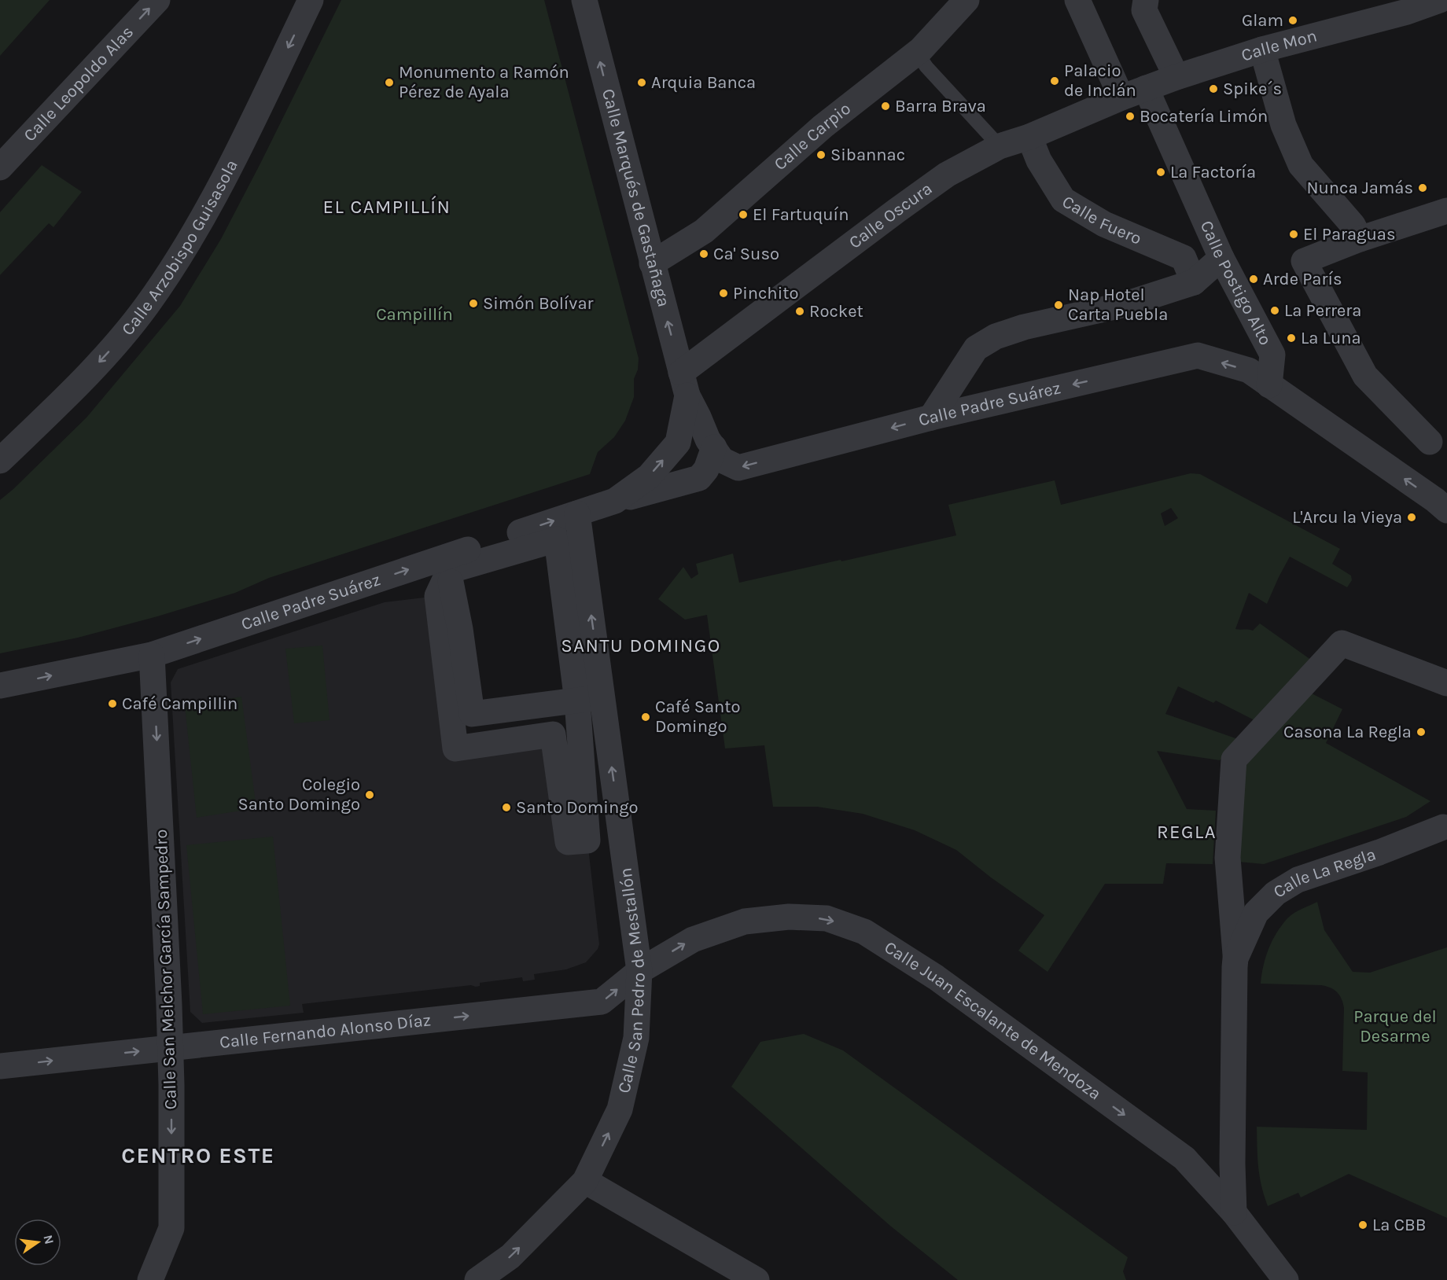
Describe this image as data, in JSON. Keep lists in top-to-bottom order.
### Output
{
  "streets": {
    "street": [
      "Calle Mon",
      "Calle Leopoldo Alas",
      "Calle Carpio",
      "Calle Marqués de Gastañaga",
      "Calle Oscura",
      "Calle Fuero",
      "Calle Arzobispo Guisasola",
      "Calle Postigo Alto",
      "Calle Padre Suárez",
      "Calle La Regla",
      "Calle San Melchor García Sampedro",
      "Calle San Pedro de Mestallón",
      "Calle Juan Escalante de Mendoza",
      "Calle Fernando Alonso Díaz"
    ]
  },
  "crossings": [
    ["Calle Mon", "Calle Oscura"],
    ["Calle Mon", "Calle Postigo Alto"],
    ["Calle Carpio", "Calle Marqués de Gastañaga"],
    ["Calle Marqués de Gastañaga", "Calle Oscura"],
    ["Calle Marqués de Gastañaga", "Calle Padre Suárez"],
    ["Calle Oscura", "Calle Fuero"],
    ["Calle Oscura", "Calle Padre Suárez"],
    ["Calle Postigo Alto", "Calle Padre Suárez"],
    ["Calle Padre Suárez", "Calle San Melchor García Sampedro"],
    ["Calle Padre Suárez", "Calle San Pedro de Mestallón"],
    ["Calle La Regla", "Calle Juan Escalante de Mendoza"],
    ["Calle San Melchor García Sampedro", "Calle Fernando Alonso Díaz"],
    ["Calle San Pedro de Mestallón", "Calle Juan Escalante de Mendoza"],
    ["Calle San Pedro de Mestallón", "Calle Fernando Alonso Díaz"],
    ["Calle Juan Escalante de Mendoza", "Calle Fernando Alonso Díaz"]
  ],
  "one_way": [
    "Calle Leopoldo Alas",
    "Calle Marqués de Gastañaga",
    "Calle Arzobispo Guisasola",
    "Calle San Melchor García Sampedro",
    "Calle San Pedro de Mestallón",
    "Calle Juan Escalante de Mendoza",
    "Calle Fernando Alonso Díaz"
  ],
  "districts": [
    "EL CAMPILLÍN",
    "SANTU DOMINGO",
    "REGLA",
    "CENTRO ESTE"
  ],
  "parks": ["Campillín", "Parque del Desarme"],
  "places": [
    "Glam",
    "Palacio de Inclán",
    "Monumento a Ramón Pérez de Ayala",
    "Arquia Banca",
    "Spike´s",
    "Barra Brava",
    "Bocatería Limón",
    "Sibannac",
    "La Factoría",
    "Nunca Jamás",
    "El Fartuquín",
    "El Paraguas",
    "Ca' Suso",
    "Arde París",
    "Pinchito",
    "Simón Bolívar",
    "Nap Hotel Carta Puebla",
    "La Perrera",
    "Rocket",
    "La Luna",
    "L'Arcu la Vieya",
    "Café Campillin",
    "Café Santo Domingo",
    "Casona La Regla",
    "Colegio Santo Domingo",
    "Santo Domingo",
    "La CBB"
  ],
  "north": "right"
}
